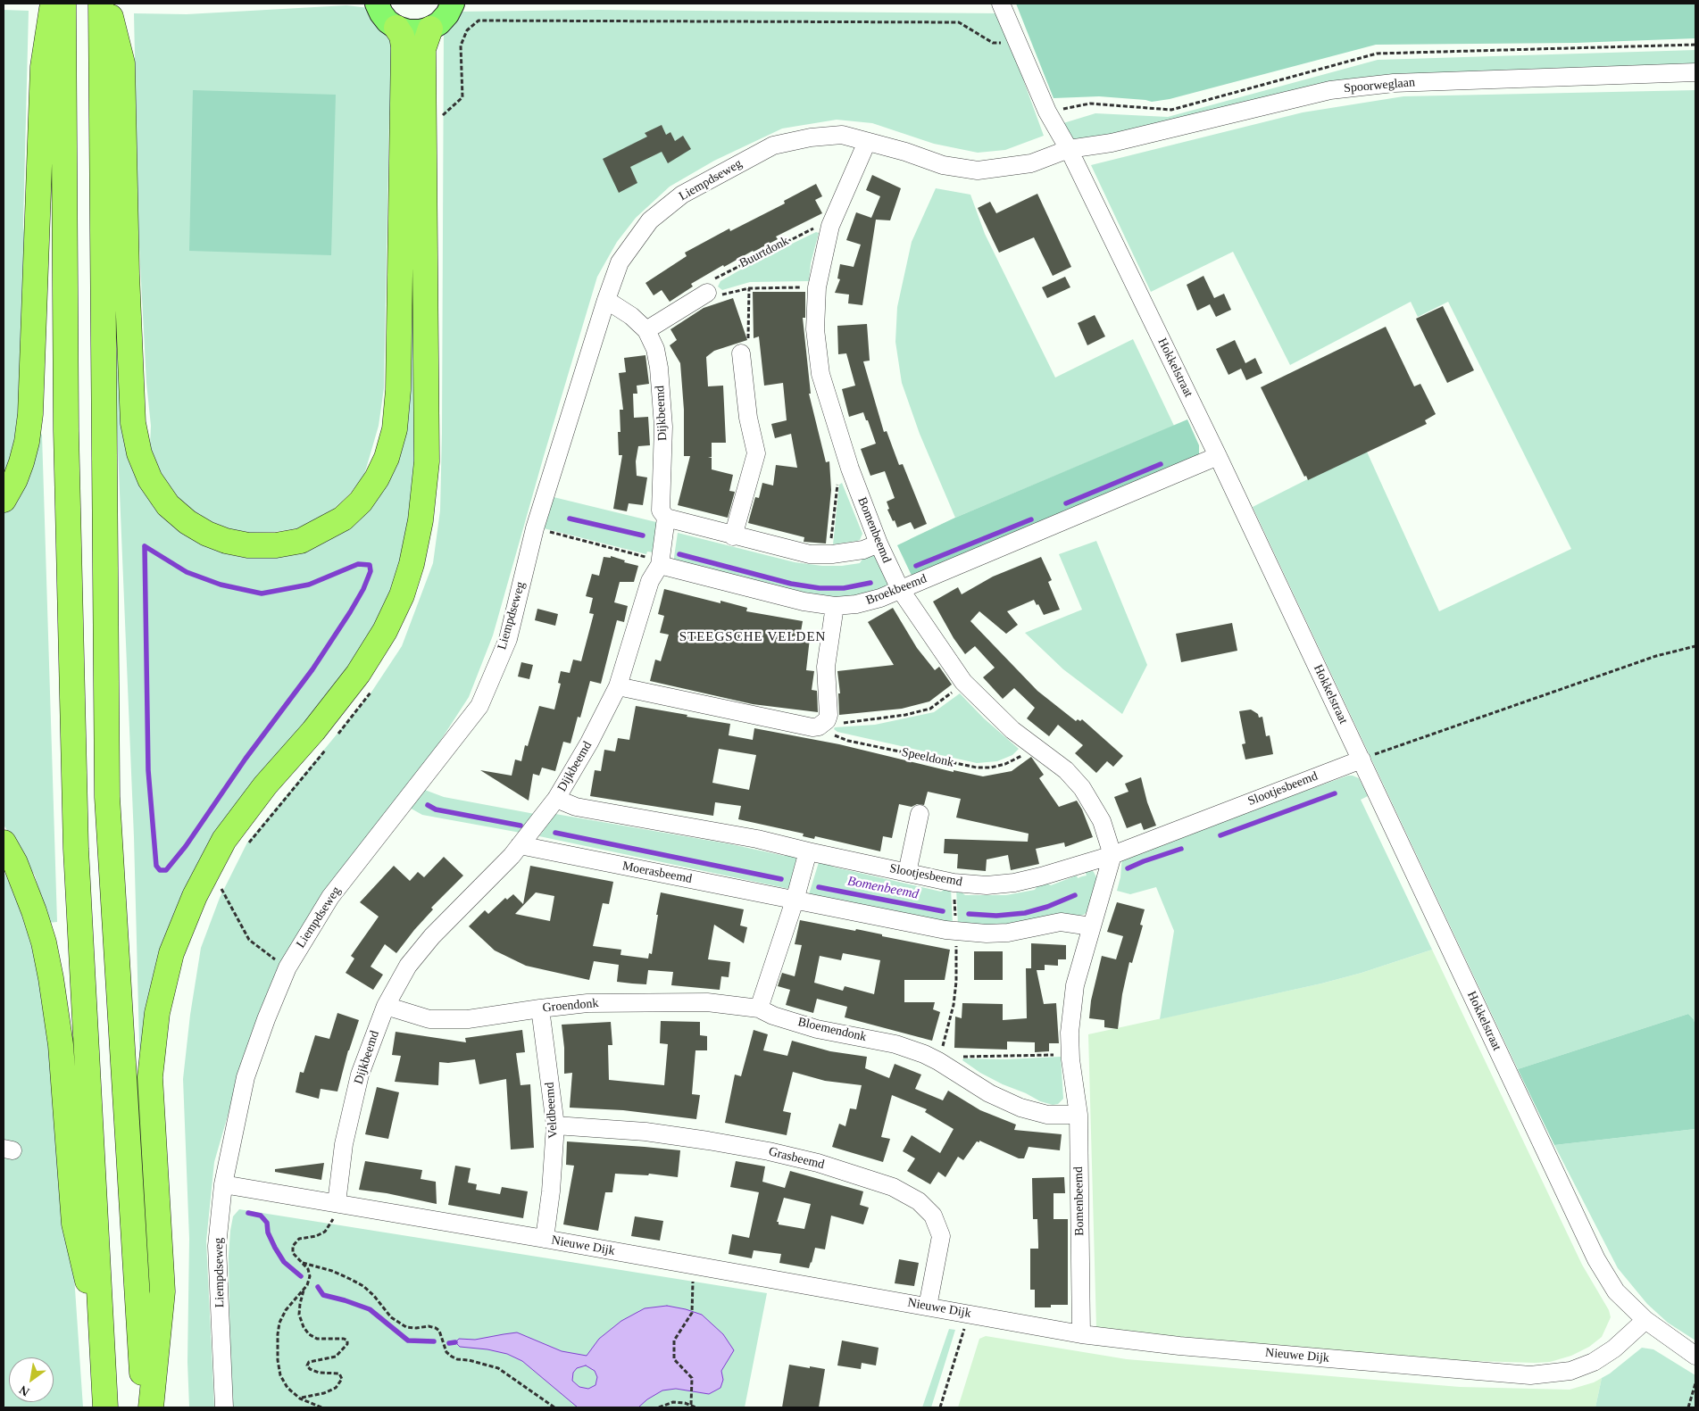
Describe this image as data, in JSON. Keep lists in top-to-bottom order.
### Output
{
  "streets": {
    "street": [
      "Spoorweglaan",
      "Liempdseweg",
      "Hokkelstraat",
      "Dijkbeemd",
      "Bomenbeemd",
      "Broekbeemd",
      "Slootjesbeemd",
      "Moerasbeemd",
      "Groendonk",
      "Bloemendonk",
      "Veldbeemd",
      "Grasbeemd",
      "Nieuwe Dijk"
    ],
    "path": ["Buurtdonk", "Speeldonk"]
  },
  "crossings": [
    ["Spoorweglaan", "Liempdseweg"],
    ["Spoorweglaan", "Hokkelstraat"],
    ["Liempdseweg", "Hokkelstraat"],
    ["Liempdseweg", "Dijkbeemd"],
    ["Liempdseweg", "Bomenbeemd"],
    ["Liempdseweg", "Nieuwe Dijk"],
    ["Buurtdonk", "Bomenbeemd"],
    ["Hokkelstraat", "Broekbeemd"],
    ["Hokkelstraat", "Slootjesbeemd"],
    ["Hokkelstraat", "Nieuwe Dijk"],
    ["Dijkbeemd", "Broekbeemd"],
    ["Dijkbeemd", "Slootjesbeemd"],
    ["Dijkbeemd", "Moerasbeemd"],
    ["Dijkbeemd", "Groendonk"],
    ["Dijkbeemd", "Nieuwe Dijk"],
    ["Bomenbeemd", "Broekbeemd"],
    ["Bomenbeemd", "Speeldonk"],
    ["Bomenbeemd", "Slootjesbeemd"],
    ["Bomenbeemd", "Bloemendonk"],
    ["Bomenbeemd", "Nieuwe Dijk"],
    ["Groendonk", "Bloemendonk"],
    ["Groendonk", "Veldbeemd"],
    ["Veldbeemd", "Grasbeemd"],
    ["Veldbeemd", "Nieuwe Dijk"],
    ["Grasbeemd", "Nieuwe Dijk"]
  ],
  "districts": ["STEEGSCHE VELDEN"],
  "water": ["Bomenbeemd"],
  "north": "bottom left"
}
